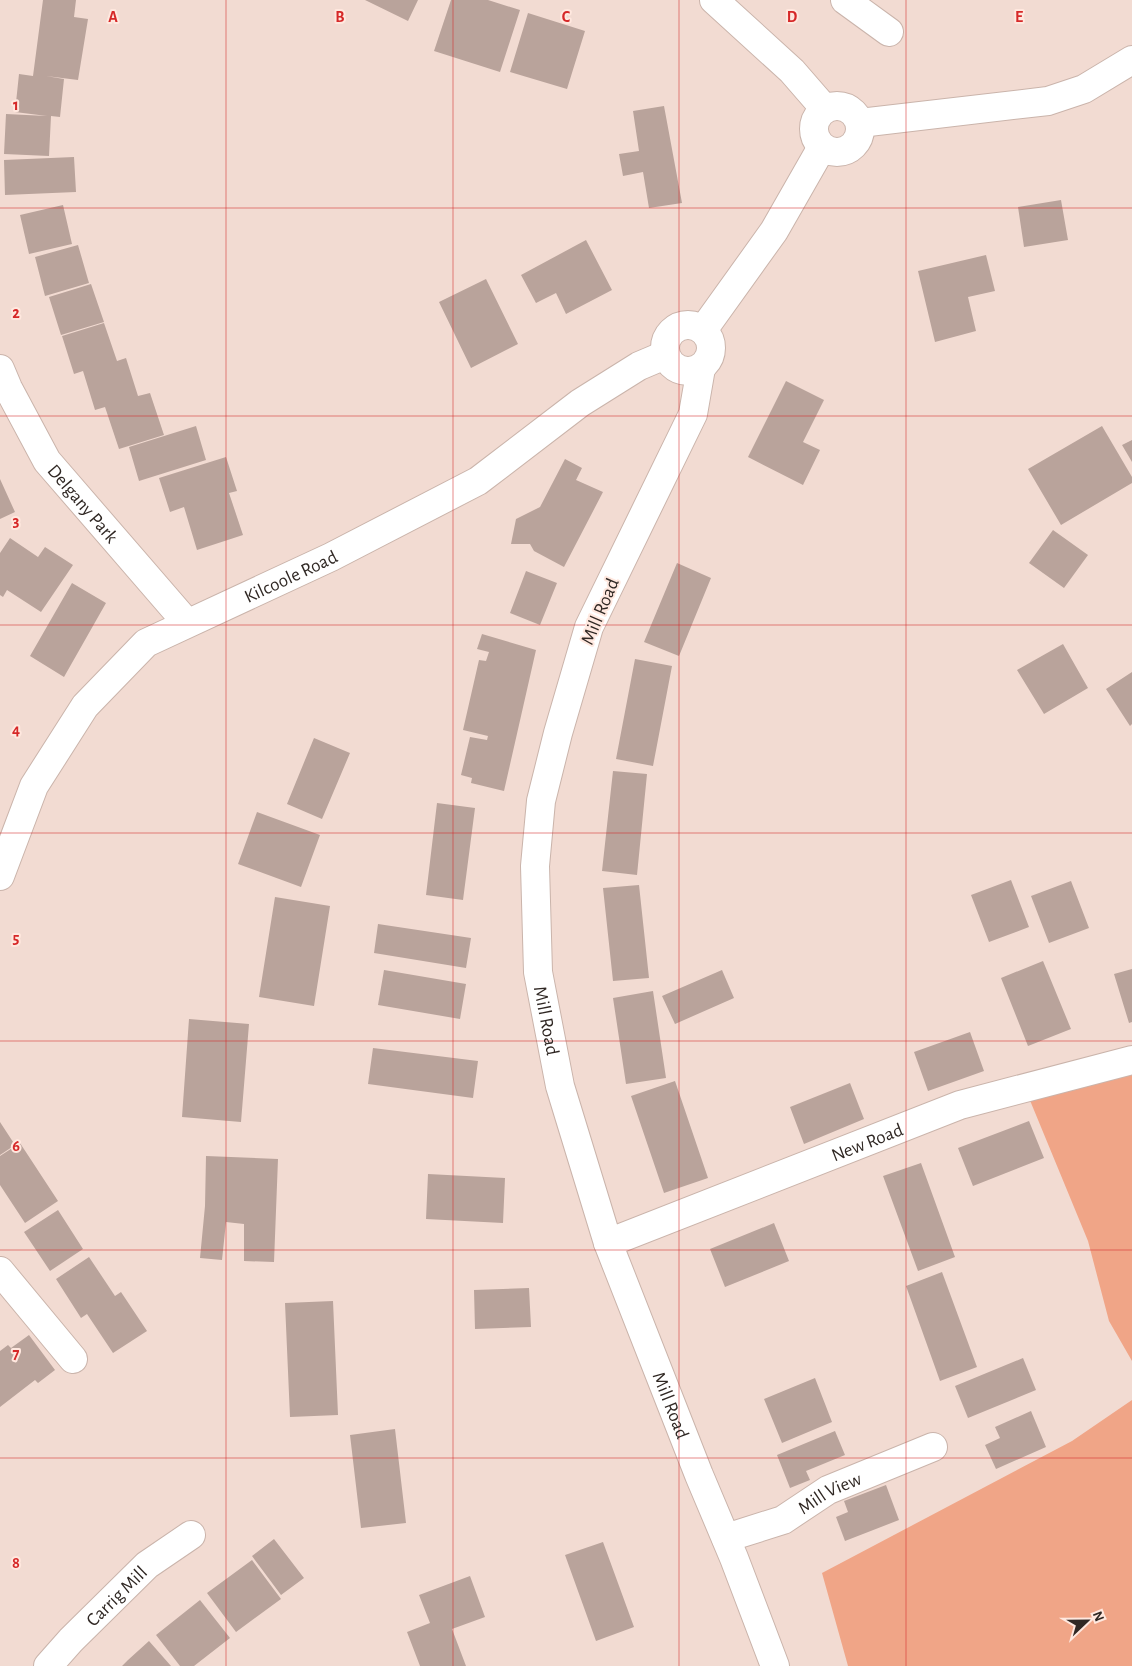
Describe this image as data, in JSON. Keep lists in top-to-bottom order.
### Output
{
  "streets": {
    "main road": [
      "Delgany Park",
      "Kilcoole Road",
      "Mill Road",
      "New Road",
      "Mill View",
      "Carrig Mill"
    ]
  },
  "crossings": [
    ["Delgany Park", "Kilcoole Road"],
    ["Kilcoole Road", "Mill Road"],
    ["Mill Road", "New Road"],
    ["Mill Road", "Mill View"]
  ],
  "north": "right",
  "grid": {
    "columns": [
      "A",
      "B",
      "C",
      "D",
      "E"
    ],
    "rows": [
      "1",
      "2",
      "3",
      "4",
      "5",
      "6",
      "7",
      "8"
    ]
  }
}
